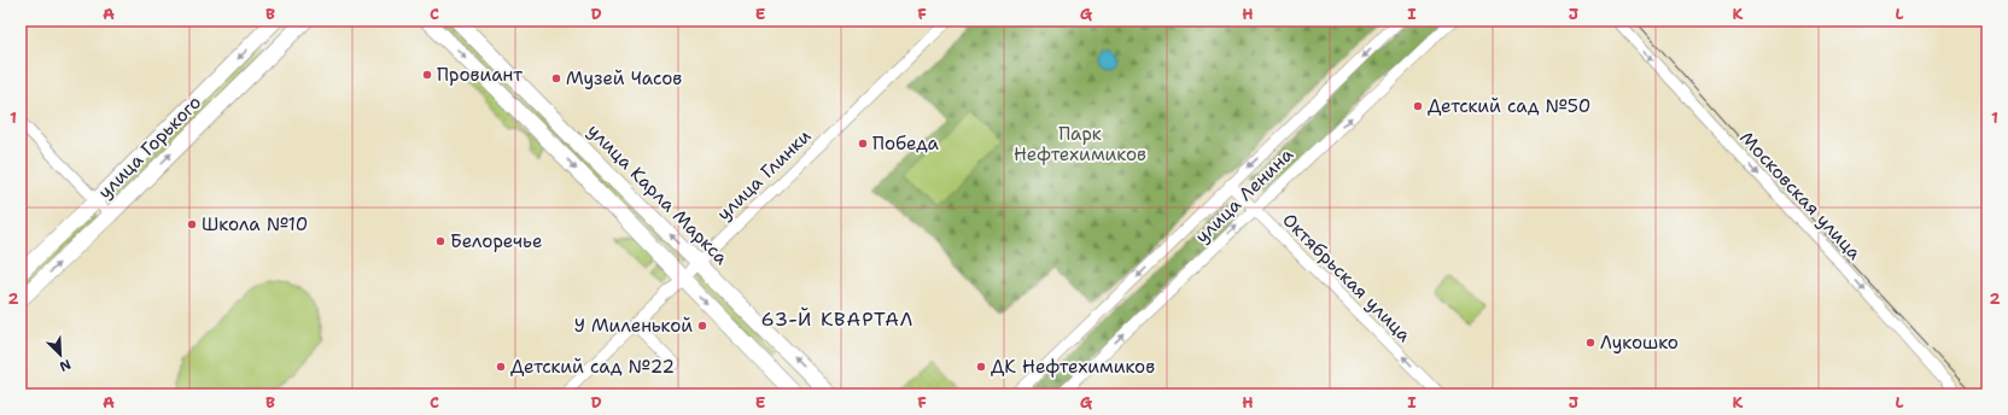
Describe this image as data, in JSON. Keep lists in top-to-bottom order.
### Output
{
  "streets": {
    "street": [
      "улица Горького",
      "улица Глинки",
      "улица Карла Маркса",
      "улица Ленина",
      "Московская улица",
      "Октябрьская улица"
    ]
  },
  "crossings": [
    ["улица Глинки", "улица Карла Маркса"],
    ["улица Ленина", "Октябрьская улица"]
  ],
  "one_way": ["Московская улица", "Октябрьская улица"],
  "districts": ["63-Й КВАРТАЛ"],
  "parks": ["Парк Нефтехимиков"],
  "places": [
    "Провиант",
    "Музей Часов",
    "Детский сад №50",
    "Победа",
    "Школа №10",
    "Белоречье",
    "У Миленькой",
    "Лукошко",
    "Детский сад №22",
    "ДК Нефтехимиков"
  ],
  "north": "bottom right",
  "grid": {
    "columns": [
      "A",
      "B",
      "C",
      "D",
      "E",
      "F",
      "G",
      "H",
      "I",
      "J",
      "K",
      "L"
    ],
    "rows": ["1", "2"]
  }
}
